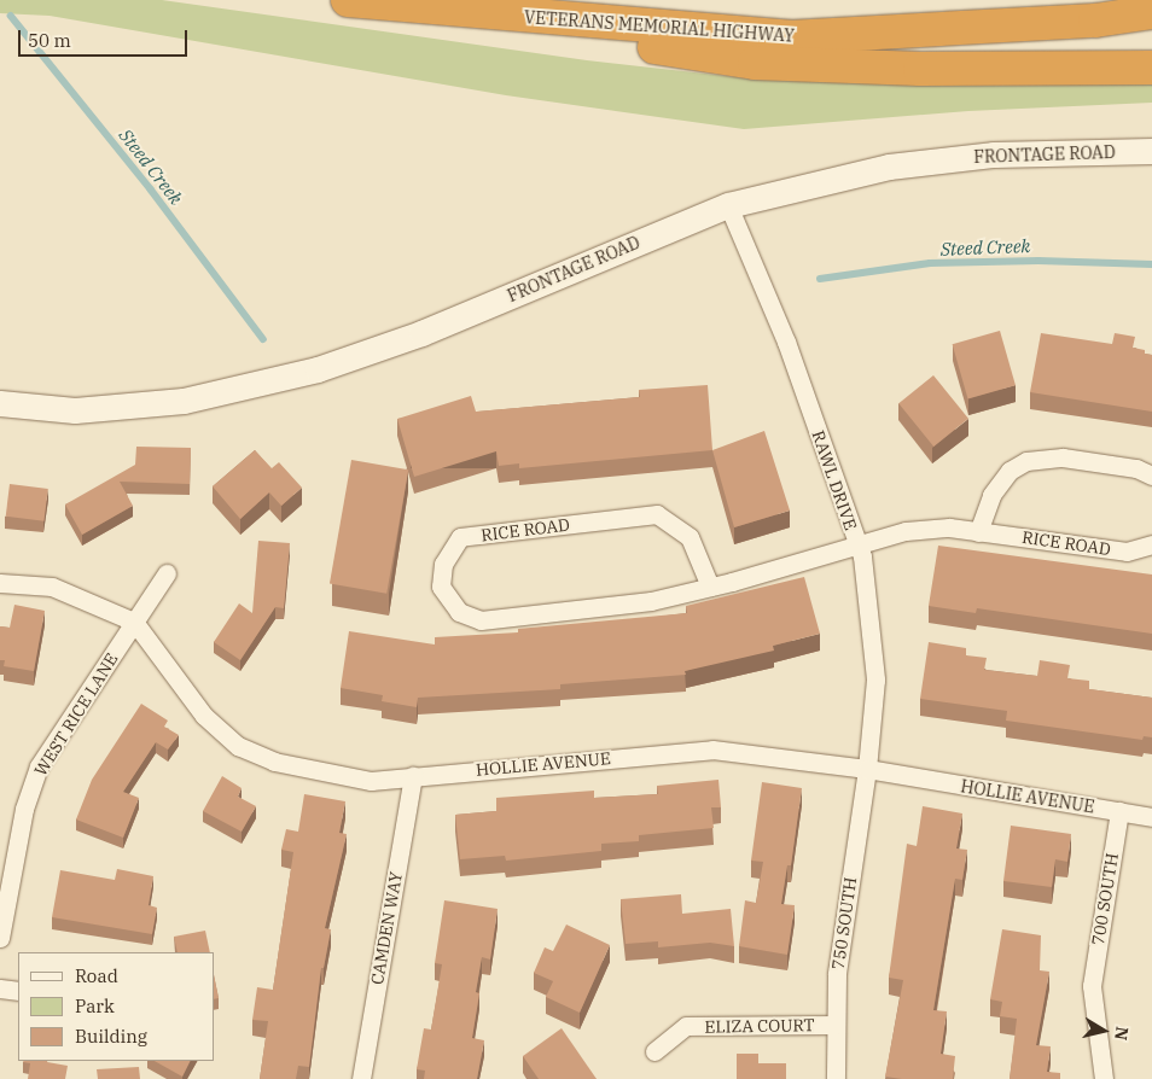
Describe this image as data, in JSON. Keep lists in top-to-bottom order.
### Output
{
  "streets": {
    "highway": ["VETERANS MEMORIAL HIGHWAY"],
    "street": [
      "FRONTAGE ROAD",
      "RAWL DRIVE",
      "RICE ROAD",
      "WEST RICE LANE",
      "HOLLIE AVENUE",
      "700 SOUTH",
      "750 SOUTH",
      "CAMDEN WAY",
      "ELIZA COURT"
    ]
  },
  "crossings": [
    ["FRONTAGE ROAD", "RAWL DRIVE"],
    ["RAWL DRIVE", "RICE ROAD"],
    ["RAWL DRIVE", "HOLLIE AVENUE"],
    ["RAWL DRIVE", "750 SOUTH"],
    ["WEST RICE LANE", "HOLLIE AVENUE"],
    ["HOLLIE AVENUE", "700 SOUTH"],
    ["HOLLIE AVENUE", "750 SOUTH"],
    ["HOLLIE AVENUE", "CAMDEN WAY"],
    ["750 SOUTH", "ELIZA COURT"]
  ],
  "water": ["Steed Creek"],
  "legend": ["Road", "Park", "Building"],
  "scale_bar": "50 m",
  "north": "right"
}
